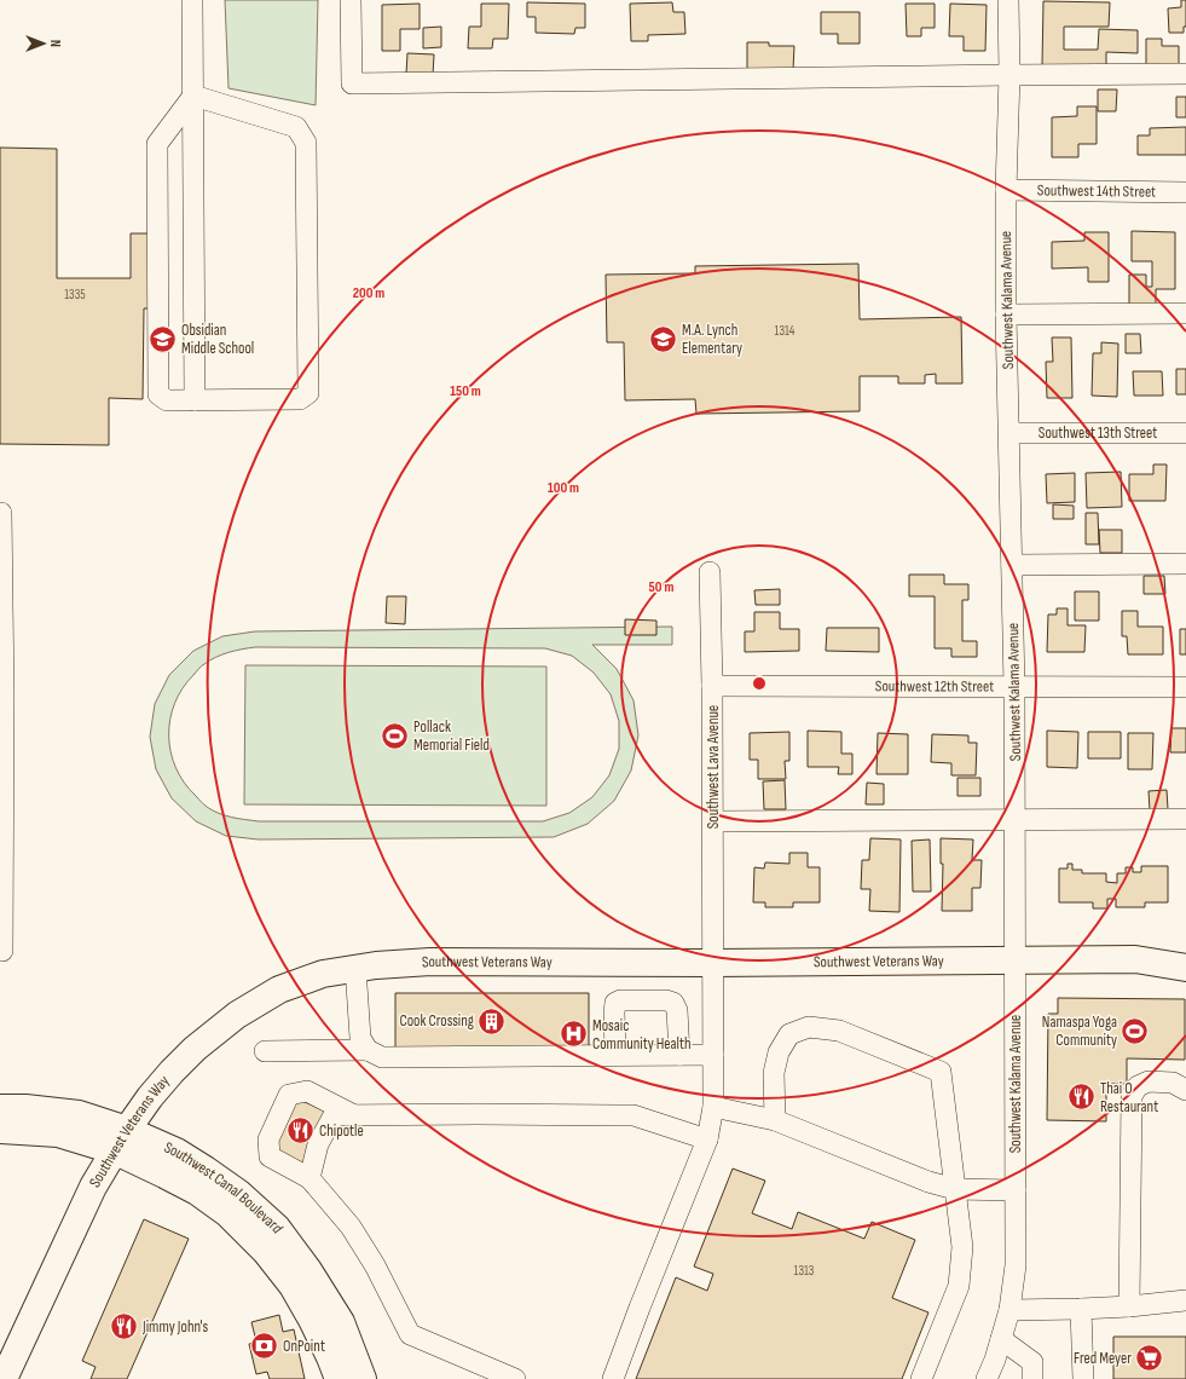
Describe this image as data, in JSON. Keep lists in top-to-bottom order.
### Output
{
  "streets": {
    "main road": ["Southwest Veterans Way", "Southwest Canal Boulevard"],
    "street": [
      "Southwest 14th Street",
      "Southwest Kalama Avenue",
      "Southwest 13th Street",
      "Southwest 12th Street",
      "Southwest Lava Avenue"
    ]
  },
  "crossings": [
    ["Southwest 14th Street", "Southwest Kalama Avenue"],
    ["Southwest Kalama Avenue", "Southwest 13th Street"],
    ["Southwest Kalama Avenue", "Southwest 12th Street"],
    ["Southwest Kalama Avenue", "Southwest Veterans Way"],
    ["Southwest 12th Street", "Southwest Lava Avenue"],
    ["Southwest Lava Avenue", "Southwest Veterans Way"],
    ["Southwest Veterans Way", "Southwest Canal Boulevard"]
  ],
  "places": {
    "school or university": ["Obsidian Middle School", "M.A. Lynch Elementary"],
    "sports": ["Pollack Memorial Field", "Namaspa Yoga Community"],
    "building": ["Cook Crossing"],
    "hospital": ["Mosaic Community Health"],
    "restaurant": ["Thai O Restaurant", "Chipotle", "Jimmy John's"],
    "bank": ["OnPoint"],
    "supermarket": ["Fred Meyer"]
  },
  "house_numbers": ["1335", "1314", "1313"],
  "north": "right",
  "rings": [
    "200 m",
    "150 m",
    "100 m",
    "50 m"
  ]
}
